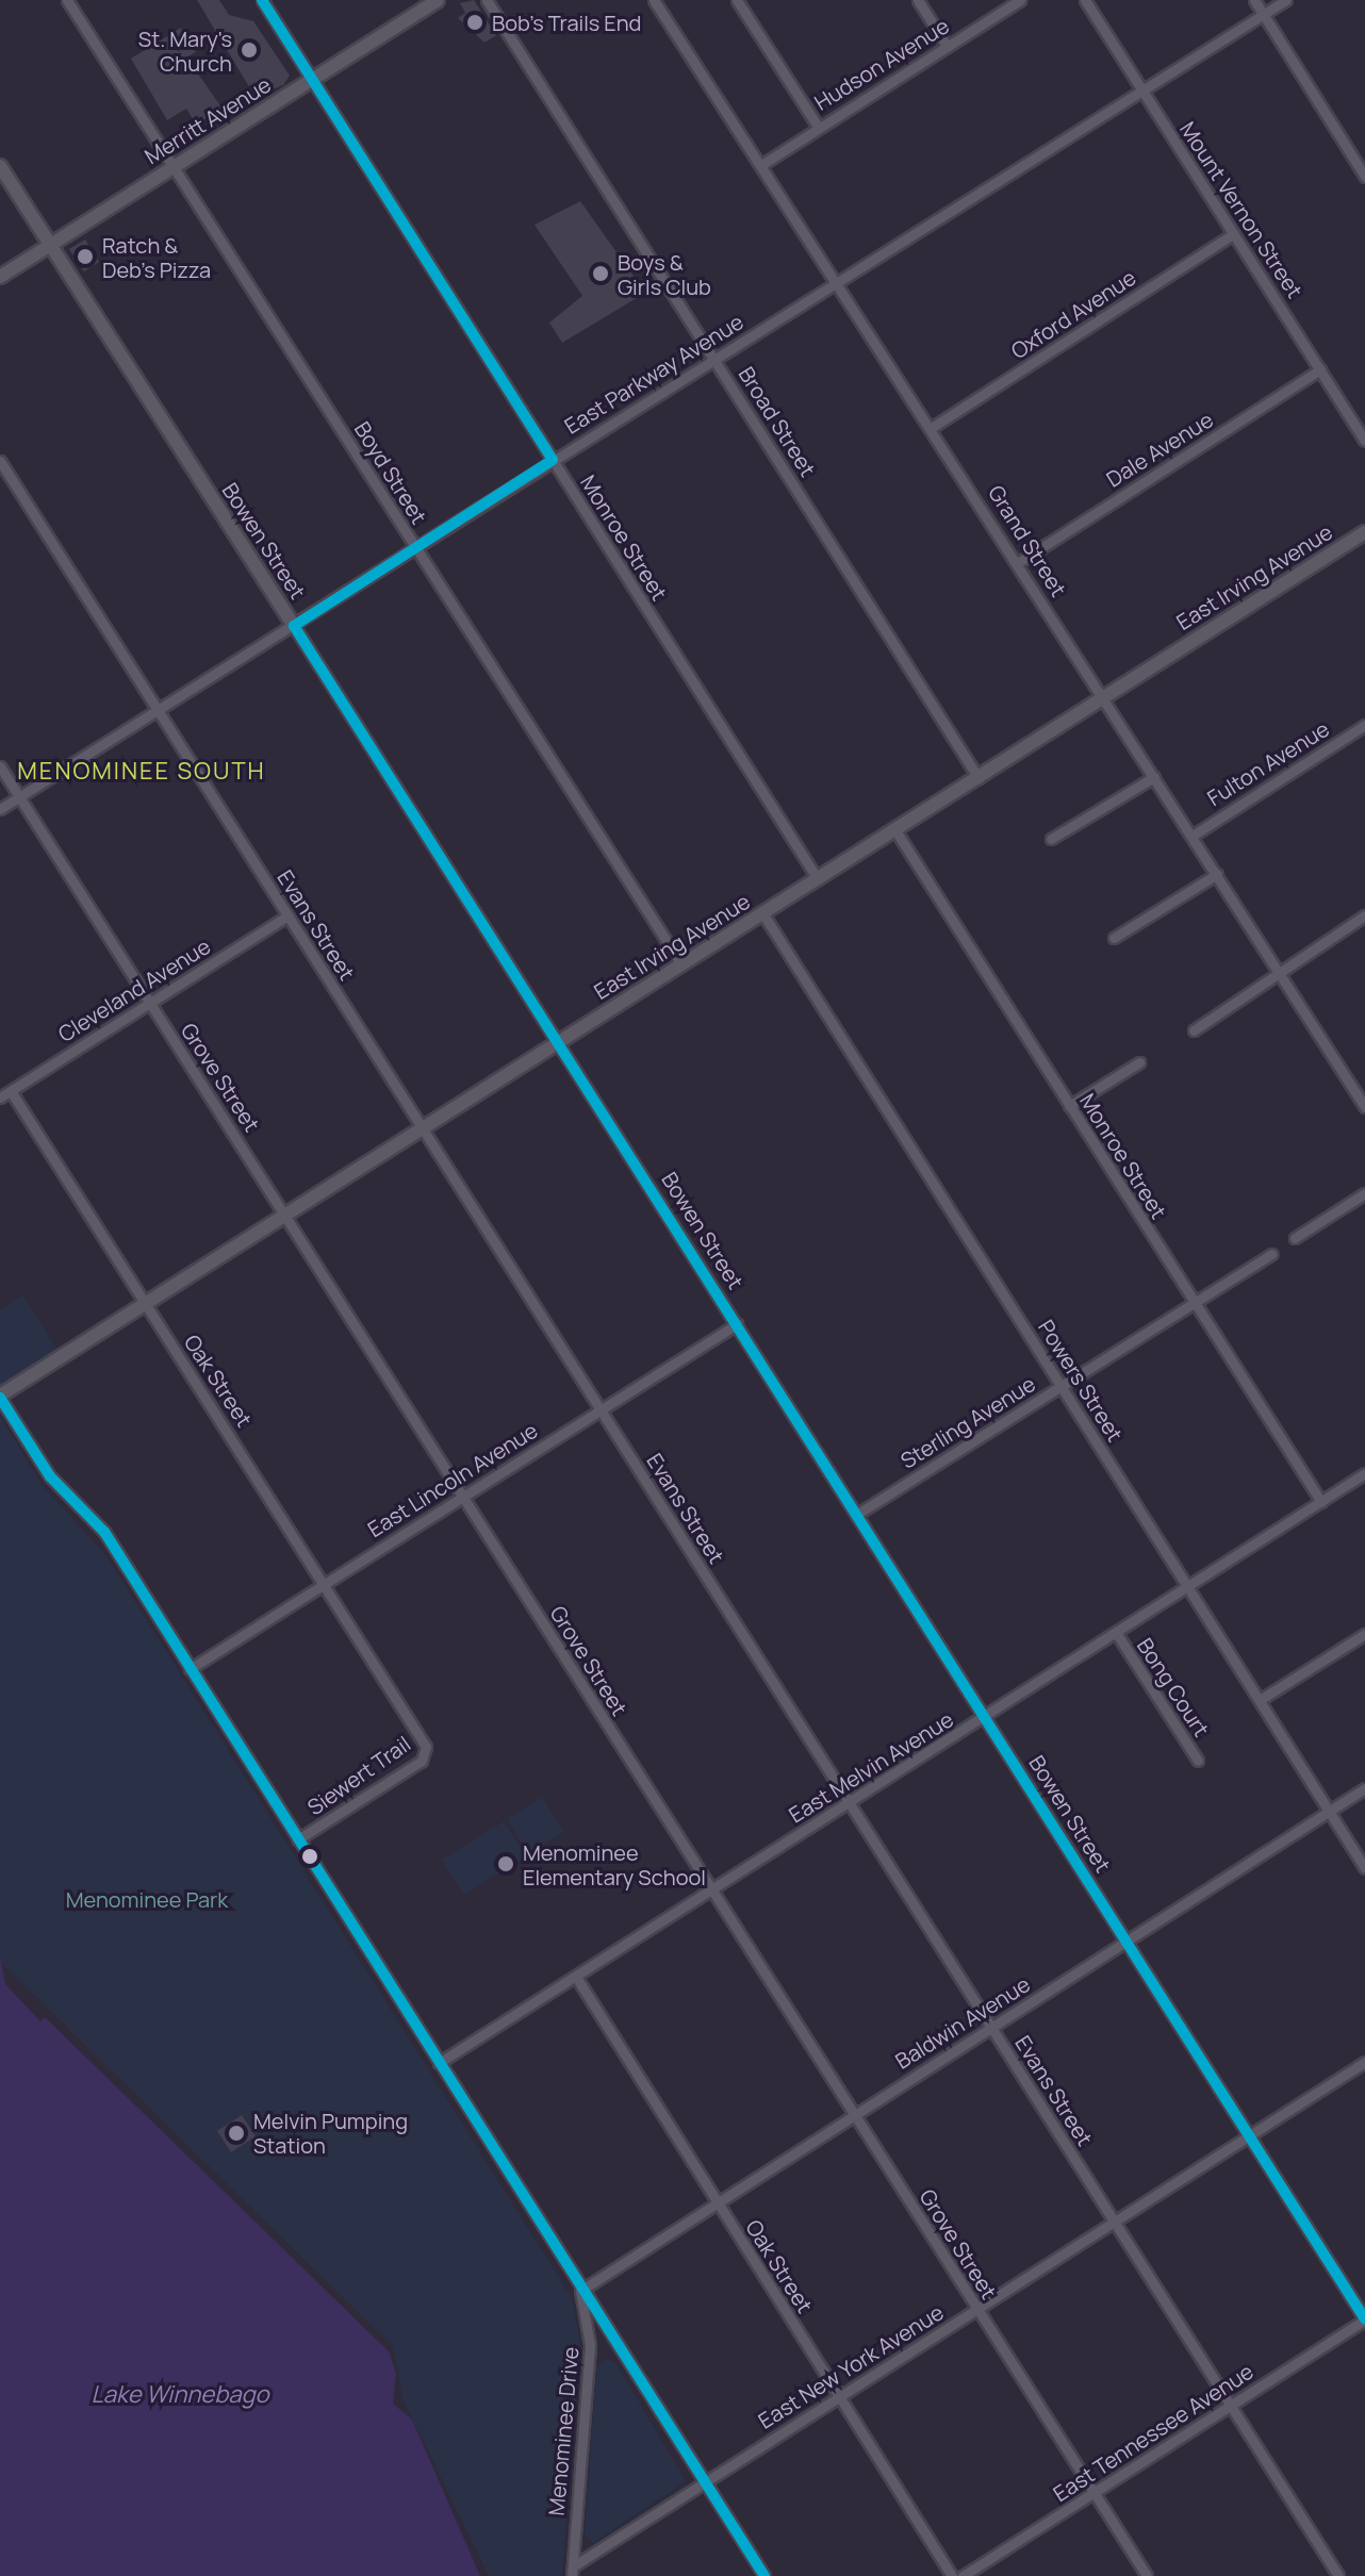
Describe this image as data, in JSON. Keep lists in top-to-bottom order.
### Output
{
  "streets": {
    "street": [
      "Hudson Avenue",
      "Merritt Avenue",
      "Mount Vernon Street",
      "Oxford Avenue",
      "East Parkway Avenue",
      "Broad Street",
      "Dale Avenue",
      "Boyd Street",
      "Monroe Street",
      "Bowen Street",
      "Grand Street",
      "East Irving Avenue",
      "Fulton Avenue",
      "Evans Street",
      "Cleveland Avenue",
      "Grove Street",
      "Oak Street",
      "Powers Street",
      "Sterling Avenue",
      "East Lincoln Avenue",
      "Bong Court",
      "East Melvin Avenue",
      "Siewert Trail",
      "Baldwin Avenue",
      "East New York Avenue",
      "Menominee Drive",
      "East Tennessee Avenue"
    ]
  },
  "crossings": [
    ["Hudson Avenue", "Grand Street"],
    ["Merritt Avenue", "Boyd Street"],
    ["Merritt Avenue", "Monroe Street"],
    ["Merritt Avenue", "Bowen Street"],
    ["Mount Vernon Street", "Oxford Avenue"],
    ["Mount Vernon Street", "East Parkway Avenue"],
    ["Mount Vernon Street", "Dale Avenue"],
    ["Oxford Avenue", "Grand Street"],
    ["East Parkway Avenue", "Broad Street"],
    ["East Parkway Avenue", "Boyd Street"],
    ["East Parkway Avenue", "Monroe Street"],
    ["East Parkway Avenue", "Bowen Street"],
    ["East Parkway Avenue", "Grand Street"],
    ["East Parkway Avenue", "Evans Street"],
    ["East Parkway Avenue", "Grove Street"],
    ["Broad Street", "East Irving Avenue"],
    ["Dale Avenue", "Grand Street"],
    ["Boyd Street", "East Irving Avenue"],
    ["Monroe Street", "East Irving Avenue"],
    ["Monroe Street", "Sterling Avenue"],
    ["Monroe Street", "East Melvin Avenue"],
    ["Bowen Street", "East Irving Avenue"],
    ["Bowen Street", "Sterling Avenue"],
    ["Bowen Street", "East Lincoln Avenue"],
    ["Bowen Street", "East Melvin Avenue"],
    ["Bowen Street", "Baldwin Avenue"],
    ["Bowen Street", "East New York Avenue"],
    ["Bowen Street", "East Tennessee Avenue"],
    ["Grand Street", "East Irving Avenue"],
    ["Grand Street", "Fulton Avenue"],
    ["East Irving Avenue", "Evans Street"],
    ["East Irving Avenue", "Grove Street"],
    ["East Irving Avenue", "Oak Street"],
    ["East Irving Avenue", "Powers Street"],
    ["Evans Street", "Cleveland Avenue"],
    ["Evans Street", "East Lincoln Avenue"],
    ["Evans Street", "East Melvin Avenue"],
    ["Evans Street", "Baldwin Avenue"],
    ["Evans Street", "East New York Avenue"],
    ["Evans Street", "East Tennessee Avenue"],
    ["Cleveland Avenue", "Grove Street"],
    ["Cleveland Avenue", "Oak Street"],
    ["Grove Street", "East Lincoln Avenue"],
    ["Grove Street", "East Melvin Avenue"],
    ["Grove Street", "Baldwin Avenue"],
    ["Grove Street", "East New York Avenue"],
    ["Grove Street", "East Tennessee Avenue"],
    ["Oak Street", "East Lincoln Avenue"],
    ["Oak Street", "East Melvin Avenue"],
    ["Oak Street", "Siewert Trail"],
    ["Oak Street", "Baldwin Avenue"],
    ["Oak Street", "East New York Avenue"],
    ["Powers Street", "Sterling Avenue"],
    ["Powers Street", "East Melvin Avenue"],
    ["Powers Street", "Baldwin Avenue"],
    ["Bong Court", "East Melvin Avenue"],
    ["Baldwin Avenue", "Menominee Drive"],
    ["East New York Avenue", "Menominee Drive"]
  ],
  "districts": ["MENOMINEE SOUTH"],
  "water": ["Lake Winnebago"],
  "parks": ["Menominee Park"],
  "places": [
    "Bob's Trails End",
    "St. Mary's Church",
    "Ratch & Deb's Pizza",
    "Boys & Girls Club",
    "Menominee Elementary School",
    "Melvin Pumping Station"
  ]
}
